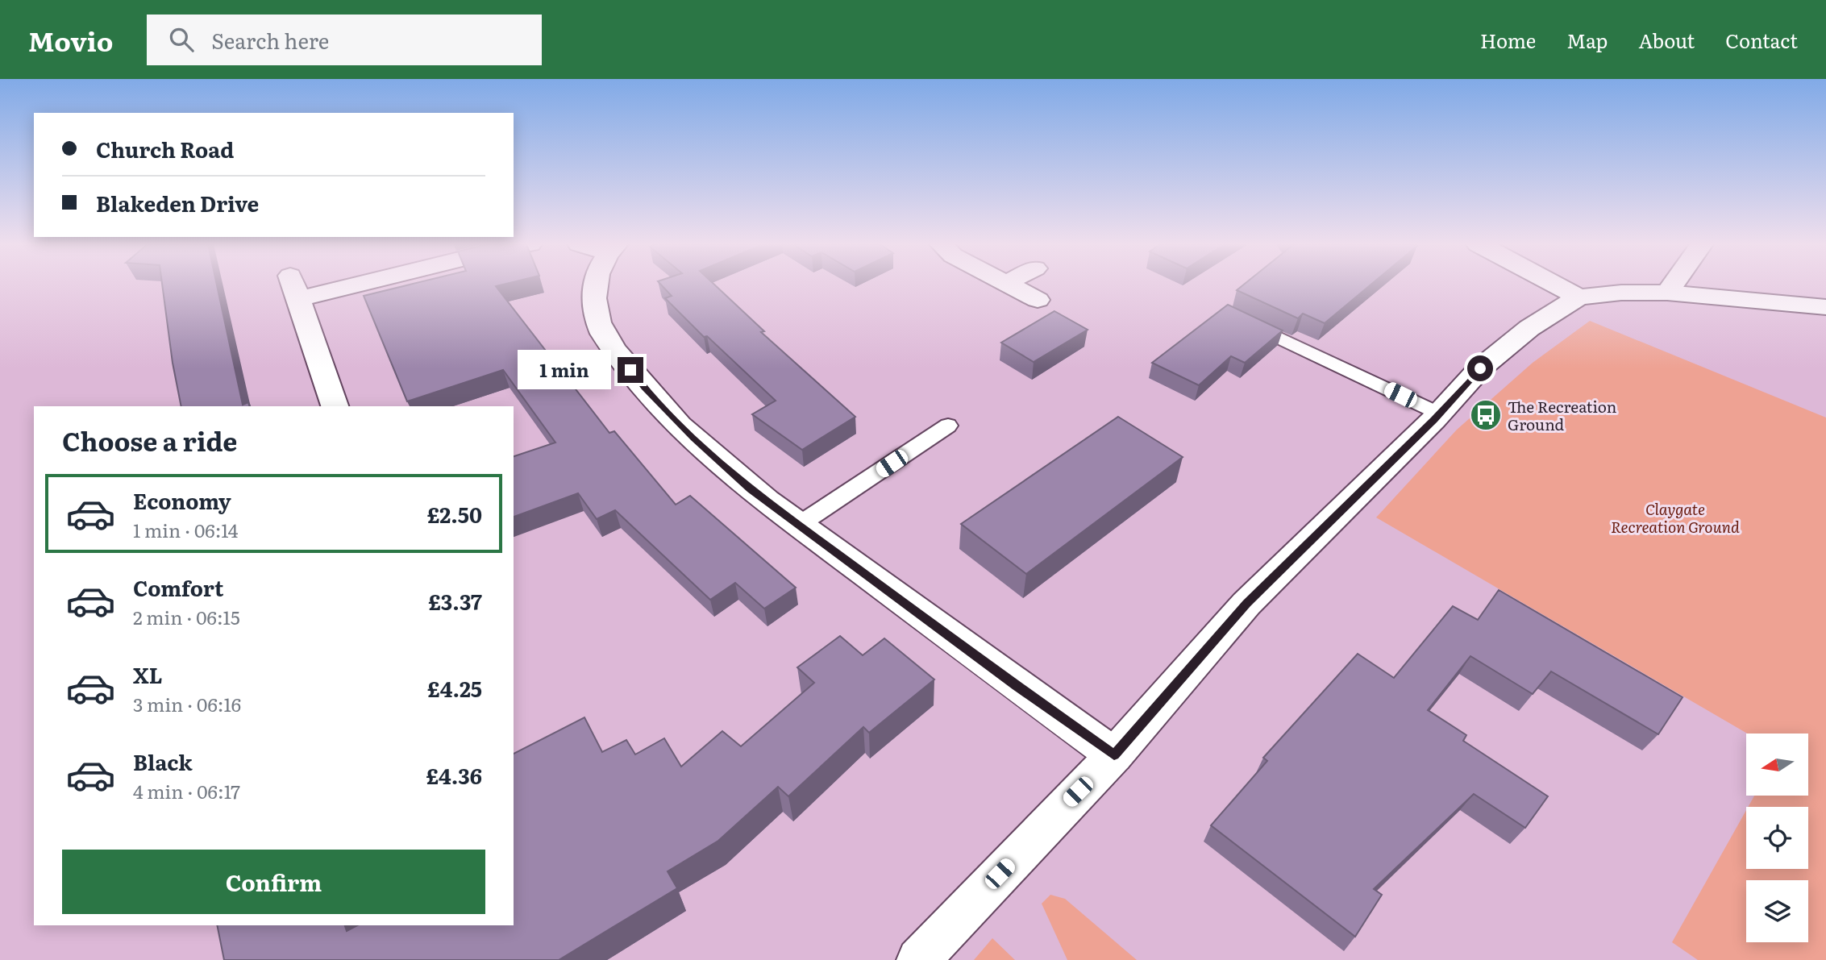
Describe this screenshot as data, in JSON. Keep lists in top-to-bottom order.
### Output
{
  "parks": ["Claygate Recreation Ground"],
  "places": {
    "bus stop": ["The Recreation Ground"]
  },
  "north": "left",
  "page": {
    "header": "Movio",
    "search": "Search here",
    "nav": [
      "Home",
      "Map",
      "About",
      "Contact"
    ],
    "banner": ["Church Road", "Blakeden Drive"],
    "bubble": "1 min",
    "heading": "Choose a ride",
    "list": [
      {
        "name": "Economy",
        "note": "1 min · 06:14",
        "value": "£2.50"
      },
      {
        "name": "Comfort",
        "note": "2 min · 06:15",
        "value": "£3.37"
      },
      {
        "name": "XL",
        "note": "3 min · 06:16",
        "value": "£4.25"
      },
      {
        "name": "Black",
        "note": "4 min · 06:17",
        "value": "£4.36"
      }
    ],
    "buttons": "Confirm"
  }
}
